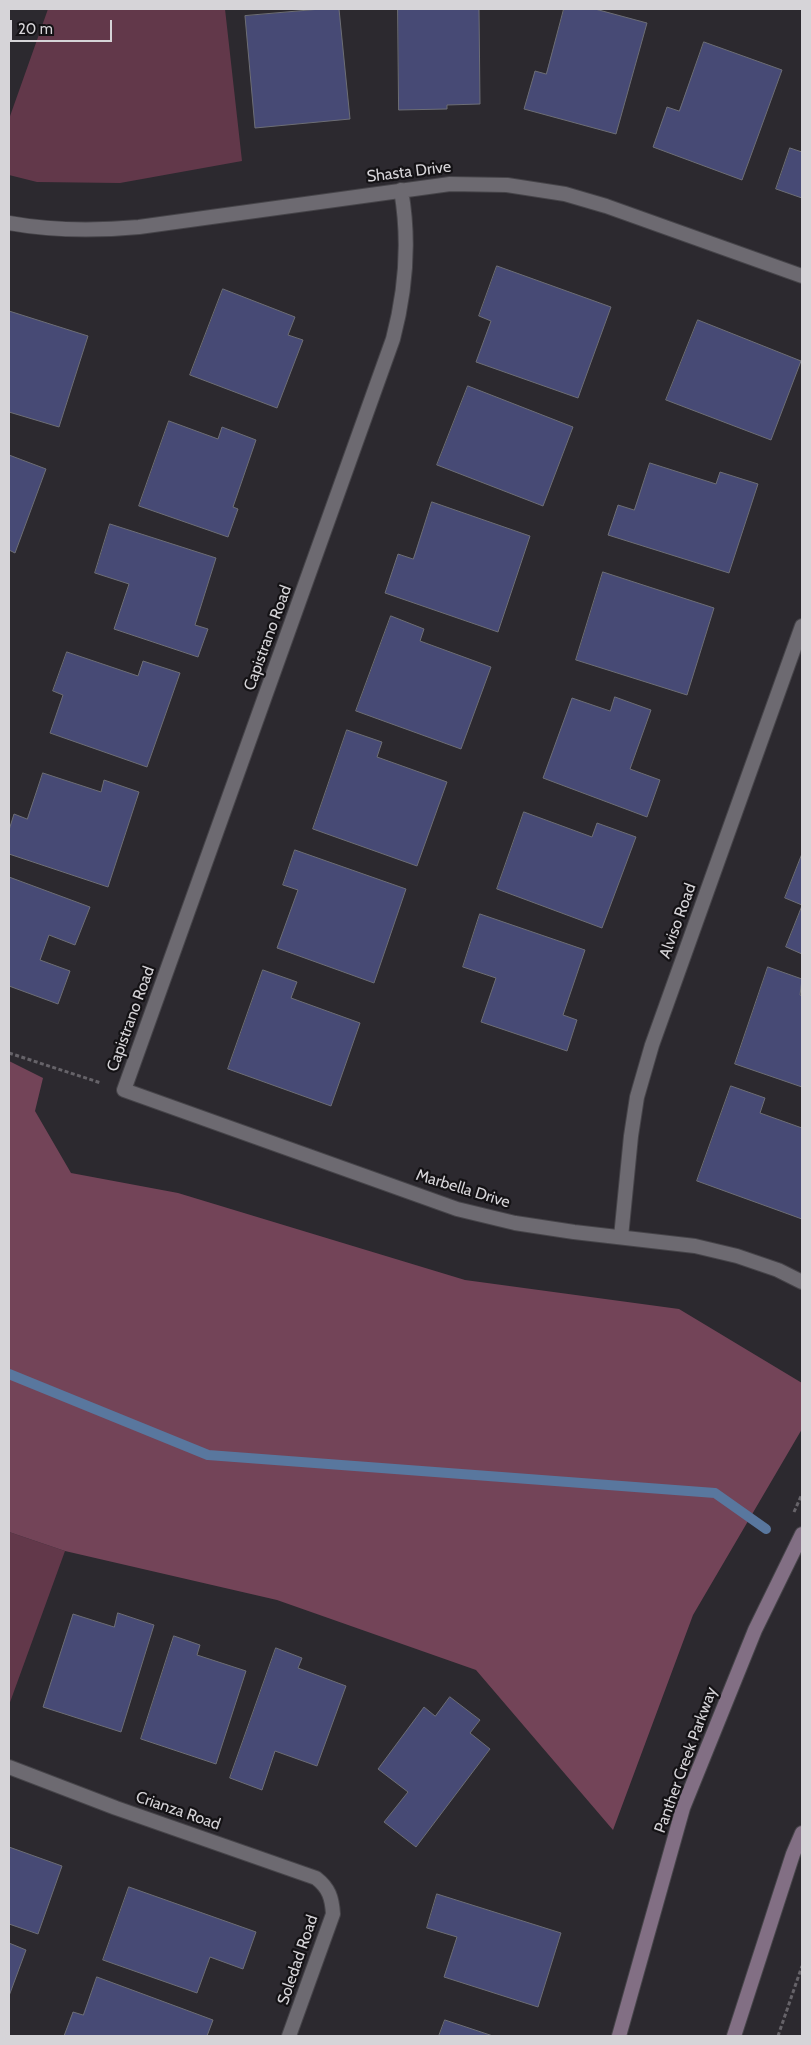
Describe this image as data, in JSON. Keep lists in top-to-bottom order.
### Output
{
  "streets": {
    "main road": ["Panther Creek Parkway"],
    "street": [
      "Shasta Drive",
      "Capistrano Road",
      "Alviso Road",
      "Marbella Drive",
      "Crianza Road",
      "Soledad Road"
    ]
  },
  "crossings": [
    ["Shasta Drive", "Capistrano Road"],
    ["Capistrano Road", "Marbella Drive"],
    ["Alviso Road", "Marbella Drive"],
    ["Crianza Road", "Soledad Road"]
  ],
  "scale_bar": "20 m"
}
